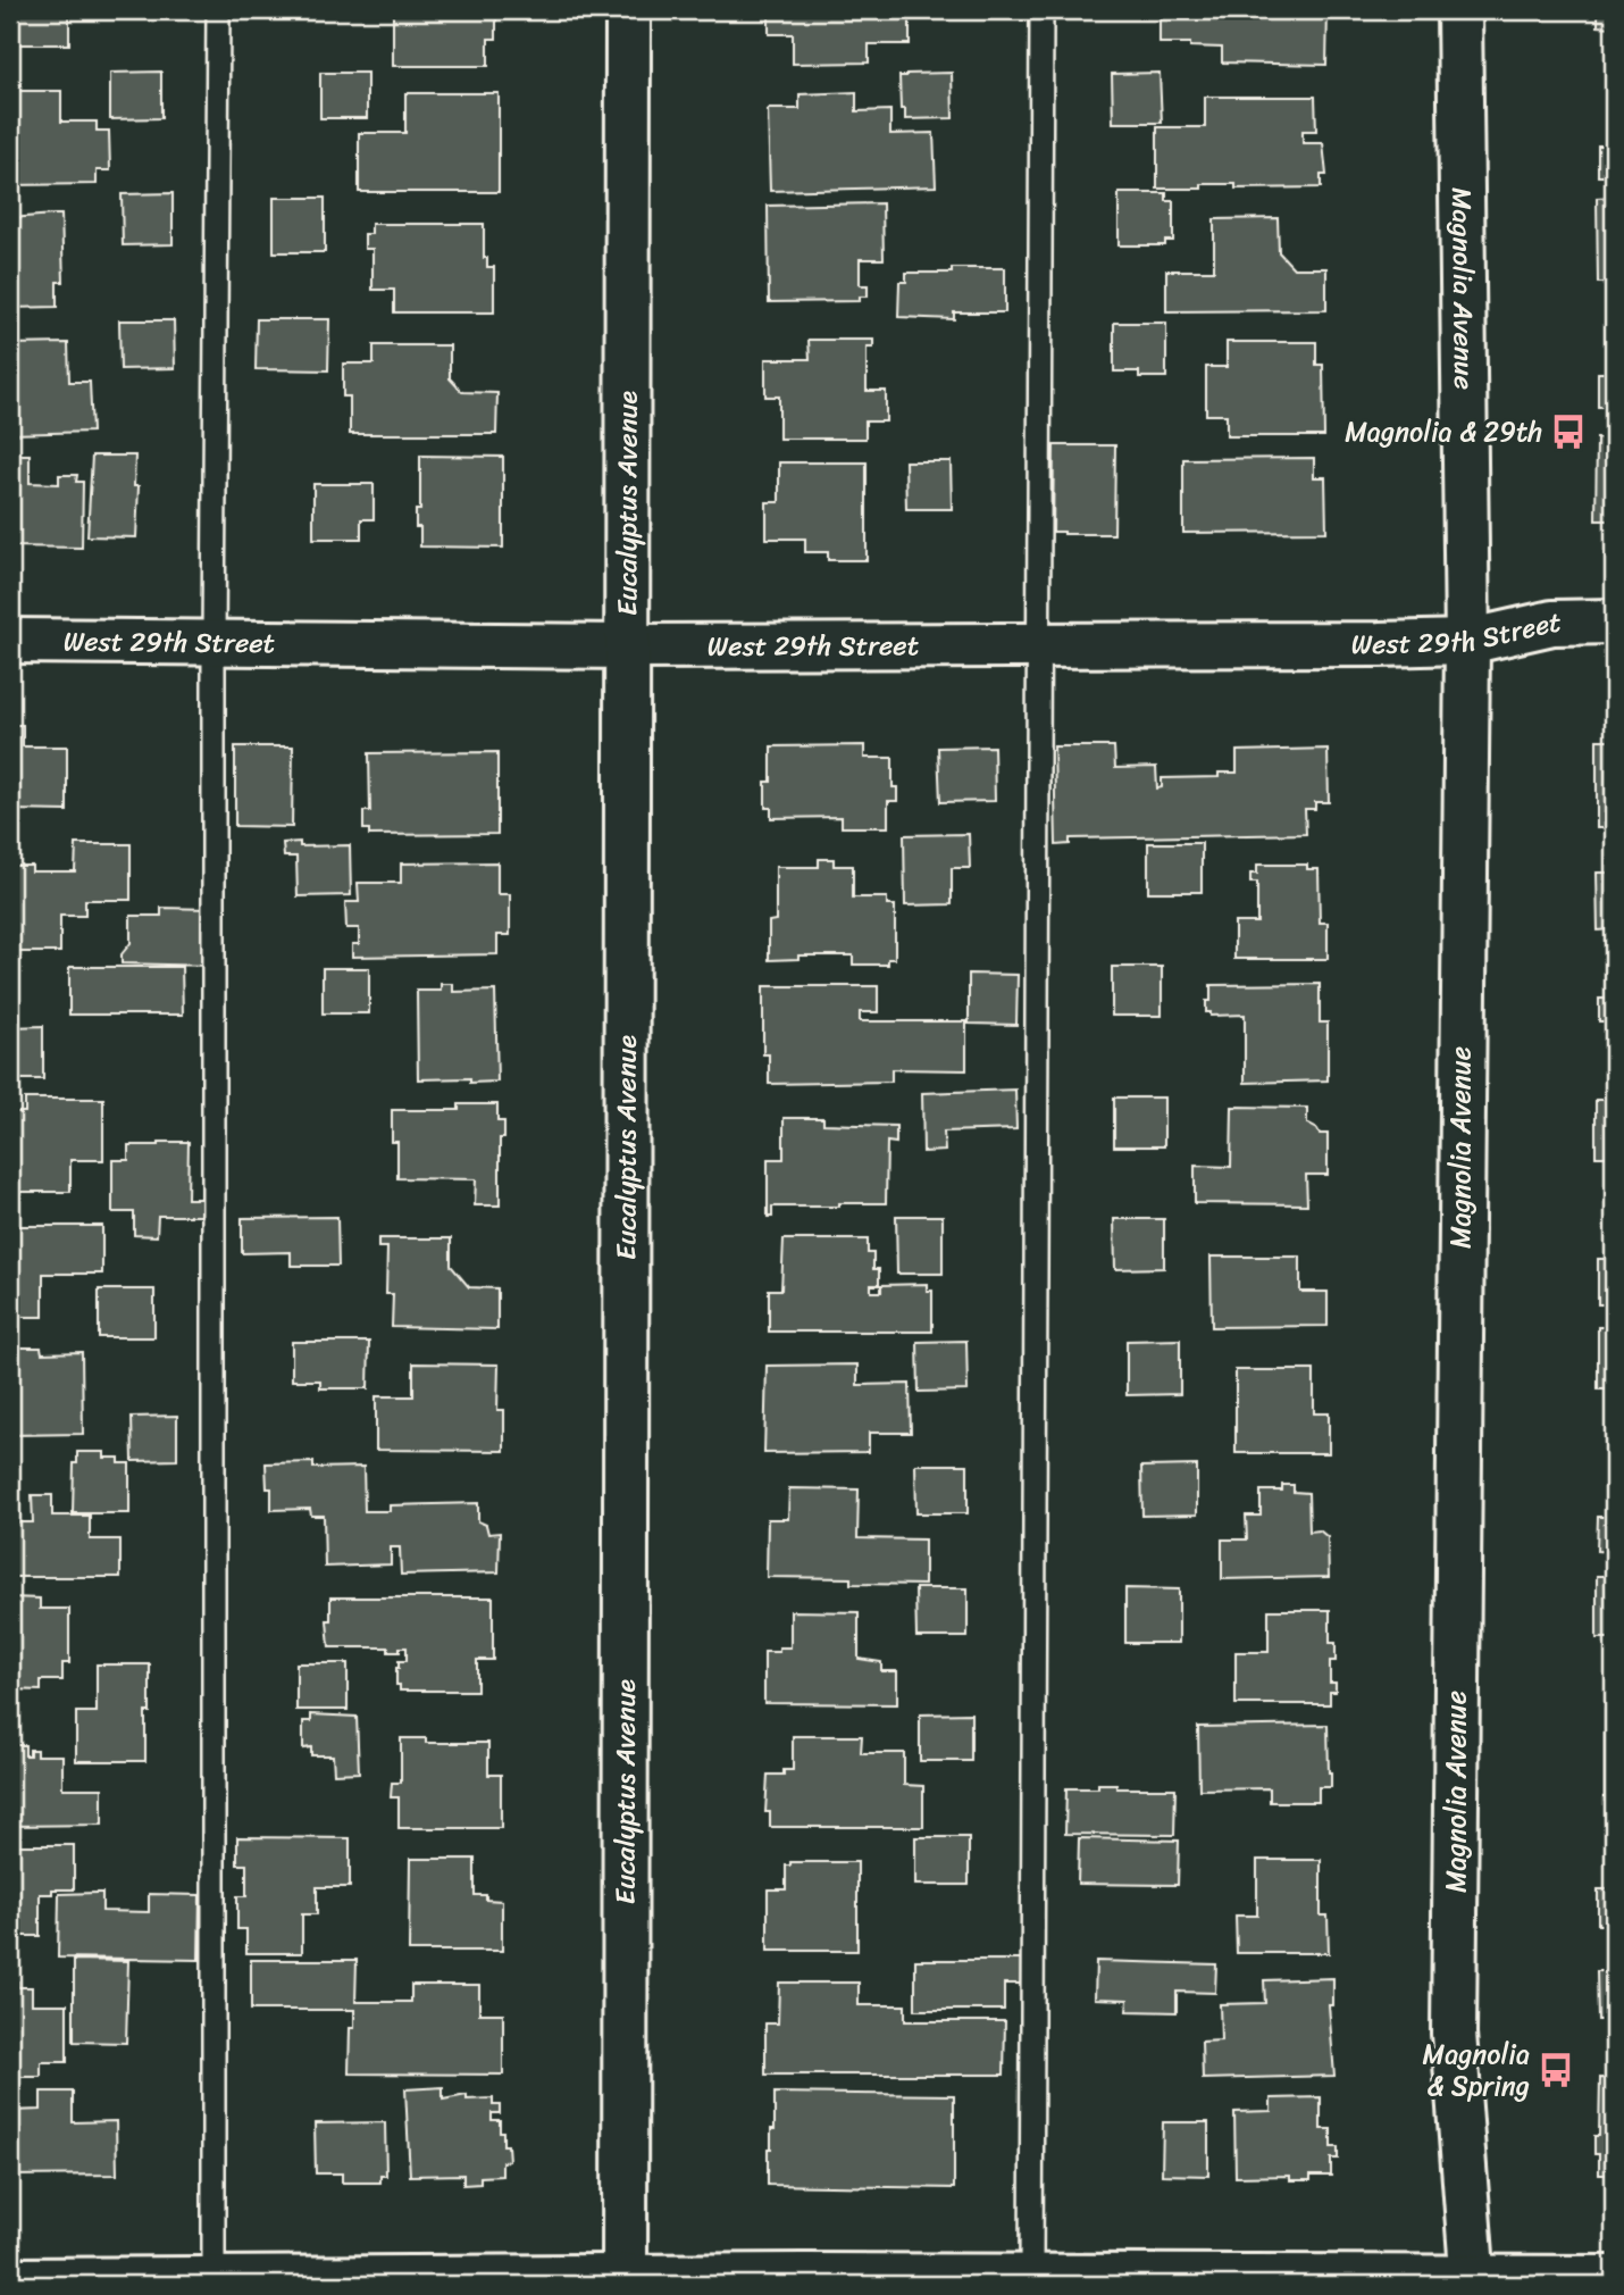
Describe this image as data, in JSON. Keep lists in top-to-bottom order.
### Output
{
  "streets": {
    "street": ["Magnolia Avenue", "Eucalyptus Avenue", "West 29th Street"]
  },
  "crossings": [
    ["Magnolia Avenue", "West 29th Street"],
    ["Eucalyptus Avenue", "West 29th Street"]
  ],
  "places": {
    "bus stop": ["Magnolia & 29th", "Magnolia & Spring"]
  }
}
